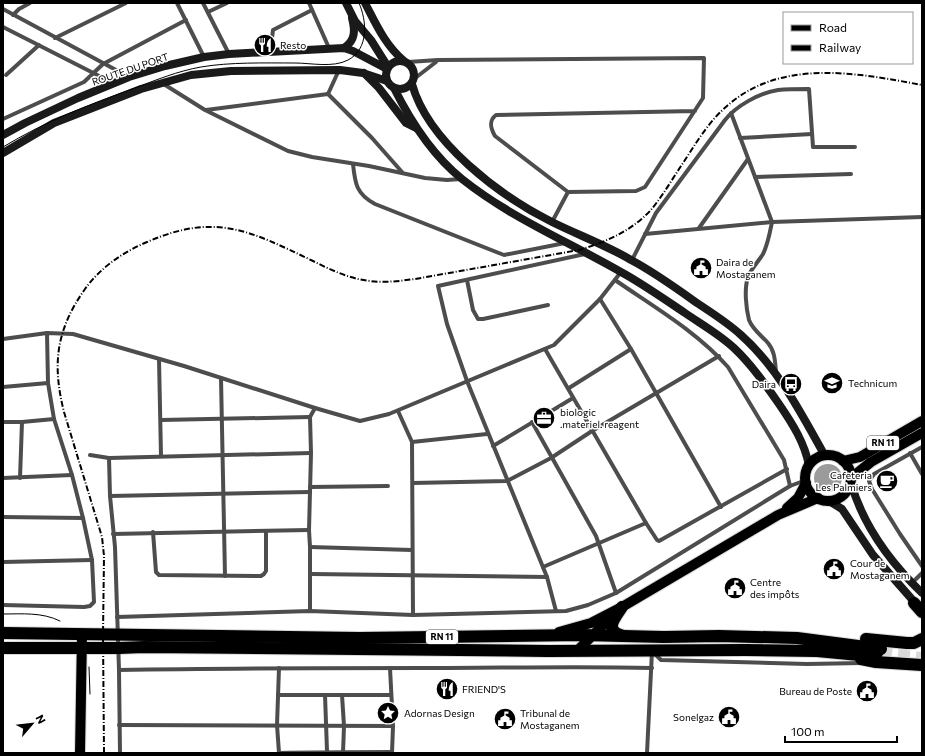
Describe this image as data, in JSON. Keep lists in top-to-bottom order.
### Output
{
  "streets": {
    "highway": ["RN 11"],
    "main road": ["ROUTE DU PORT"]
  },
  "places": {
    "restaurant": ["Resto", "FRIEND'S"],
    "public building": [
      "Daira de Mostaganem",
      "Cour de Mostaganem",
      "Centre des impôts",
      "Bureau de Poste",
      "Sonelgaz",
      "Tribunal de Mostaganem"
    ],
    "school or university": ["Technicum"],
    "bus stop": ["Daira"],
    "office": ["biologic .materiel. reagent"],
    "cafe": ["Cafeteria Les Palmiers"],
    "place": ["Adornas Design"]
  },
  "legend": ["Road", "Railway"],
  "scale_bar": "100 m",
  "north": "top right"
}
